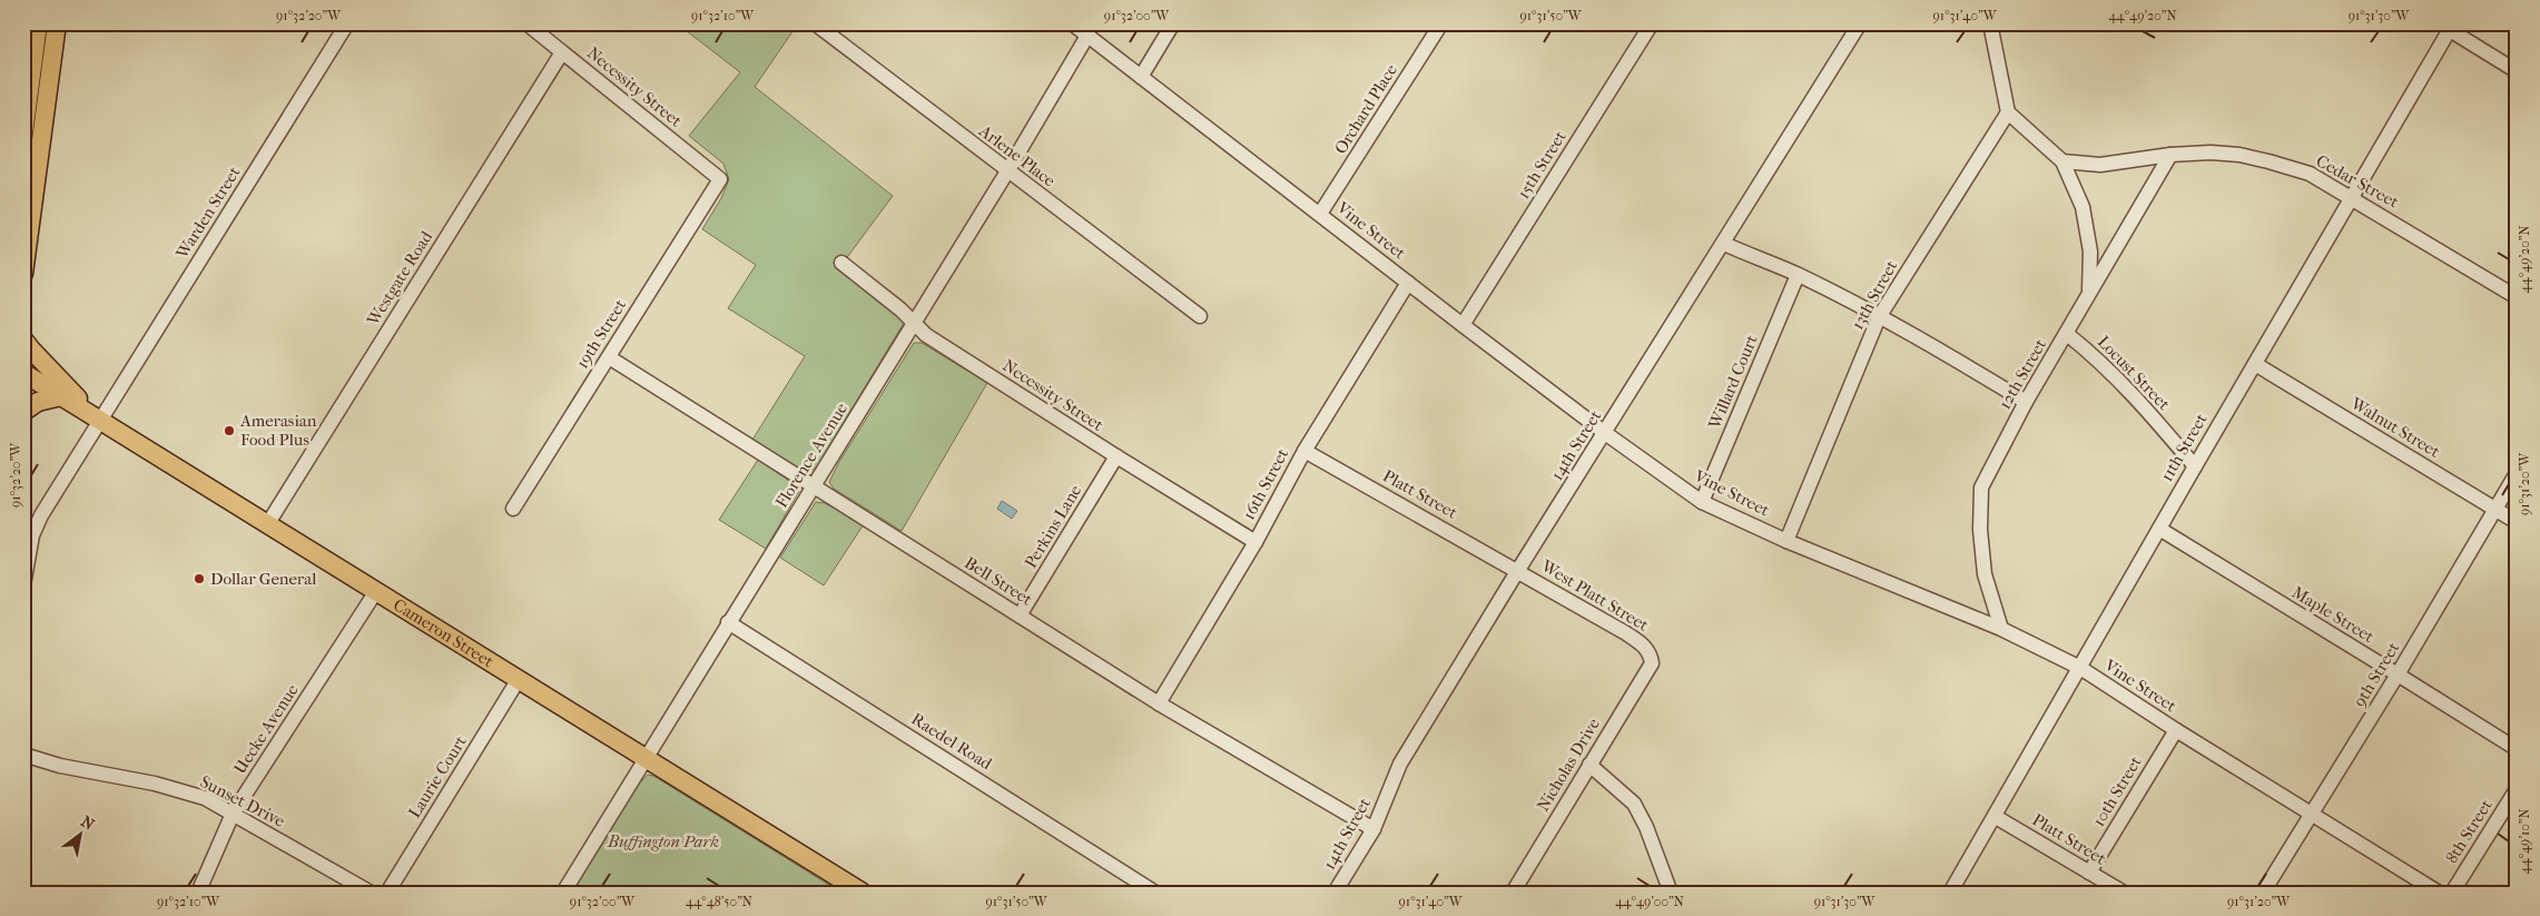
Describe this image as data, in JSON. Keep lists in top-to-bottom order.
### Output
{
  "streets": {
    "main road": ["Cameron Street"],
    "street": [
      "Necessity Street",
      "Orchard Place",
      "Arlene Place",
      "15th Street",
      "Cedar Street",
      "Warden Street",
      "Vine Street",
      "Westgate Road",
      "13th Street",
      "19th Street",
      "Locust Street",
      "12th Street",
      "Willard Court",
      "Walnut Street",
      "14th Street",
      "11th Street",
      "Florence Avenue",
      "16th Street",
      "Platt Street",
      "Perkins Lane",
      "Bell Street",
      "West Platt Street",
      "Maple Street",
      "9th Street",
      "Uecke Avenue",
      "Raedel Road",
      "Nicholas Drive",
      "Laurie Court",
      "10th Street",
      "Sunset Drive",
      "8th Street"
    ]
  },
  "crossings": [
    ["Necessity Street", "Westgate Road"],
    ["Necessity Street", "19th Street"],
    ["Necessity Street", "Florence Avenue"],
    ["Necessity Street", "16th Street"],
    ["Necessity Street", "Perkins Lane"],
    ["Orchard Place", "Vine Street"],
    ["Arlene Place", "Florence Avenue"],
    ["15th Street", "Vine Street"],
    ["Cedar Street", "12th Street"],
    ["Cedar Street", "11th Street"],
    ["Warden Street", "Cameron Street"],
    ["Vine Street", "13th Street"],
    ["Vine Street", "12th Street"],
    ["Vine Street", "Willard Court"],
    ["Vine Street", "14th Street"],
    ["Vine Street", "11th Street"],
    ["Vine Street", "Florence Avenue"],
    ["Vine Street", "16th Street"],
    ["Vine Street", "9th Street"],
    ["Vine Street", "10th Street"],
    ["Westgate Road", "Cameron Street"],
    ["19th Street", "Bell Street"],
    ["Locust Street", "12th Street"],
    ["Locust Street", "11th Street"],
    ["Walnut Street", "11th Street"],
    ["Walnut Street", "9th Street"],
    ["14th Street", "Platt Street"],
    ["14th Street", "Bell Street"],
    ["14th Street", "West Platt Street"],
    ["11th Street", "Platt Street"],
    ["11th Street", "Maple Street"],
    ["Florence Avenue", "Bell Street"],
    ["Florence Avenue", "Cameron Street"],
    ["Florence Avenue", "Raedel Road"],
    ["16th Street", "Platt Street"],
    ["16th Street", "Bell Street"],
    ["Platt Street", "West Platt Street"],
    ["Platt Street", "10th Street"],
    ["Perkins Lane", "Bell Street"],
    ["West Platt Street", "Nicholas Drive"],
    ["Maple Street", "9th Street"],
    ["Cameron Street", "Uecke Avenue"],
    ["Cameron Street", "Laurie Court"],
    ["Uecke Avenue", "Sunset Drive"]
  ],
  "parks": ["Buffington Park"],
  "places": ["Amerasian Food Plus", "Dollar General"],
  "north": "top right",
  "coordinates": [
    "91°32'20\"W",
    "91°32'10\"W",
    "91°32'00\"W",
    "91°31'50\"W",
    "91°31'40\"W",
    "44°49'20\"N",
    "91°31'30\"W",
    "91°31'20\"W",
    "44°49'10\"N",
    "44°48'50\"N",
    "44°49'00\"N"
  ]
}
